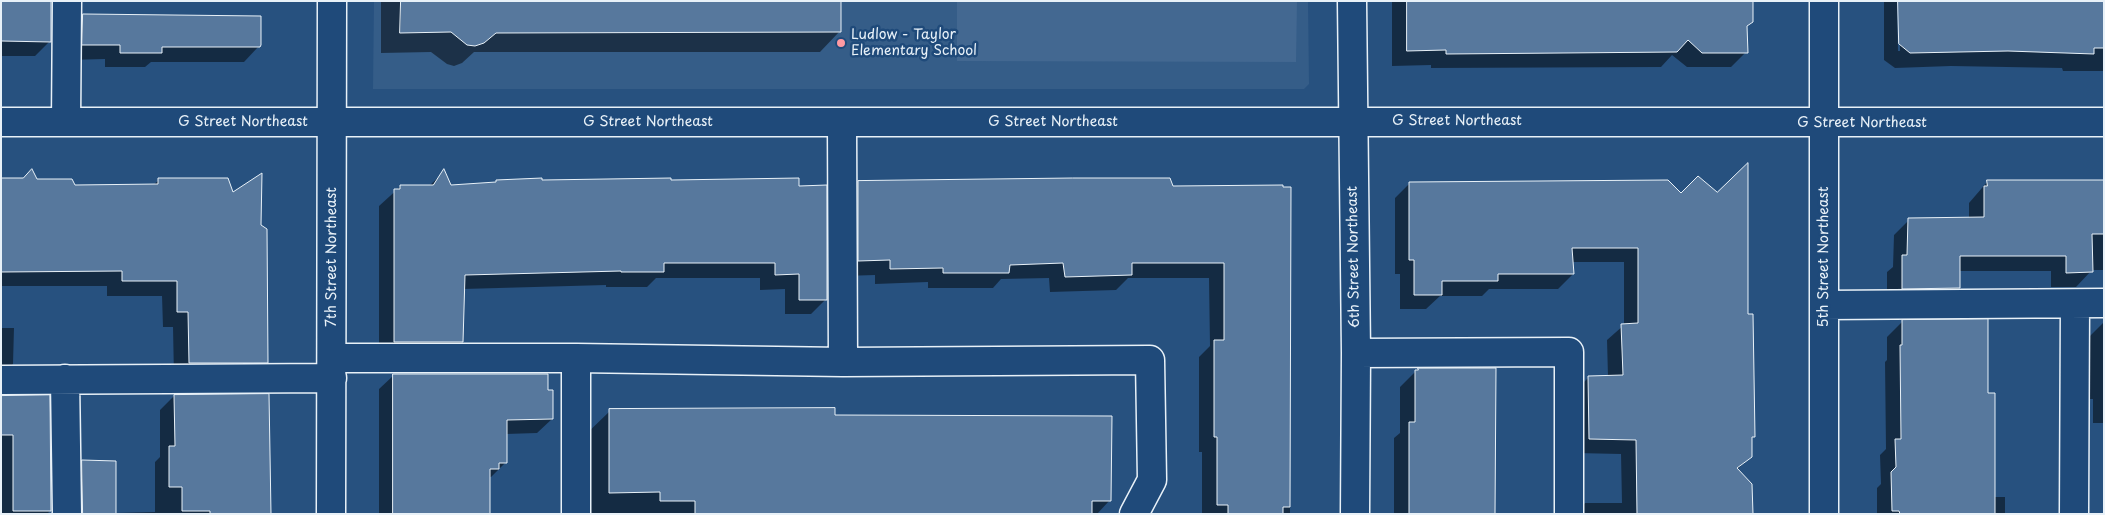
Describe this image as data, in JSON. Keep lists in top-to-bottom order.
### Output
{
  "streets": {
    "street": [
      "G Street Northeast",
      "7th Street Northeast",
      "6th Street Northeast",
      "5th Street Northeast"
    ]
  },
  "crossings": [
    ["G Street Northeast", "7th Street Northeast"],
    ["G Street Northeast", "6th Street Northeast"],
    ["G Street Northeast", "5th Street Northeast"]
  ],
  "places": ["Ludlow - Taylor Elementary School"]
}
